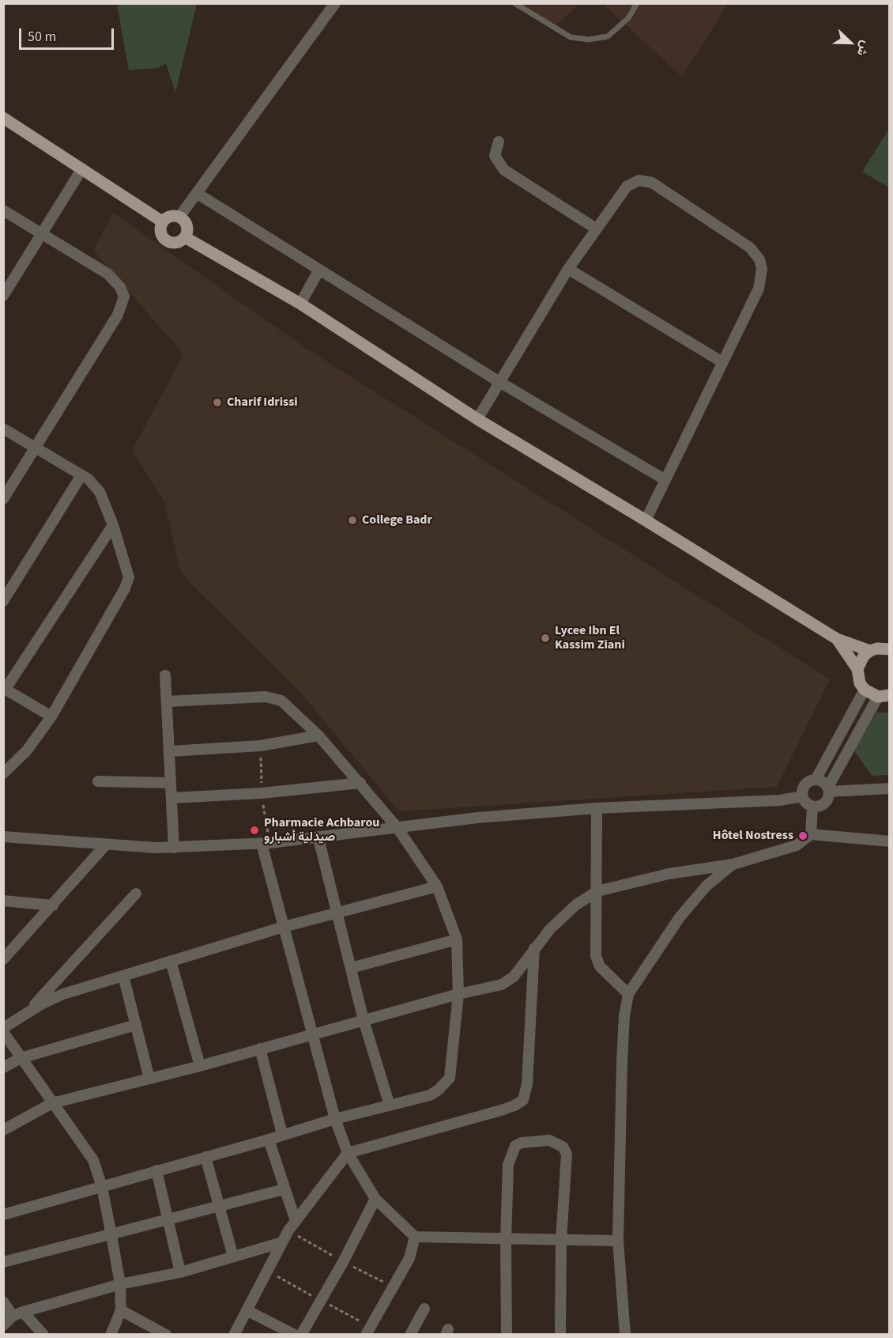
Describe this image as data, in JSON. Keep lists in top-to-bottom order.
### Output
{
  "places": [
    "Charif Idrissi",
    "College Badr",
    "Lycee Ibn El Kassim Ziani",
    "Pharmacie Achbarou صيدلية أشبارو",
    "Hôtel Nostress"
  ],
  "scale_bar": "50 m",
  "north": "bottom right"
}
